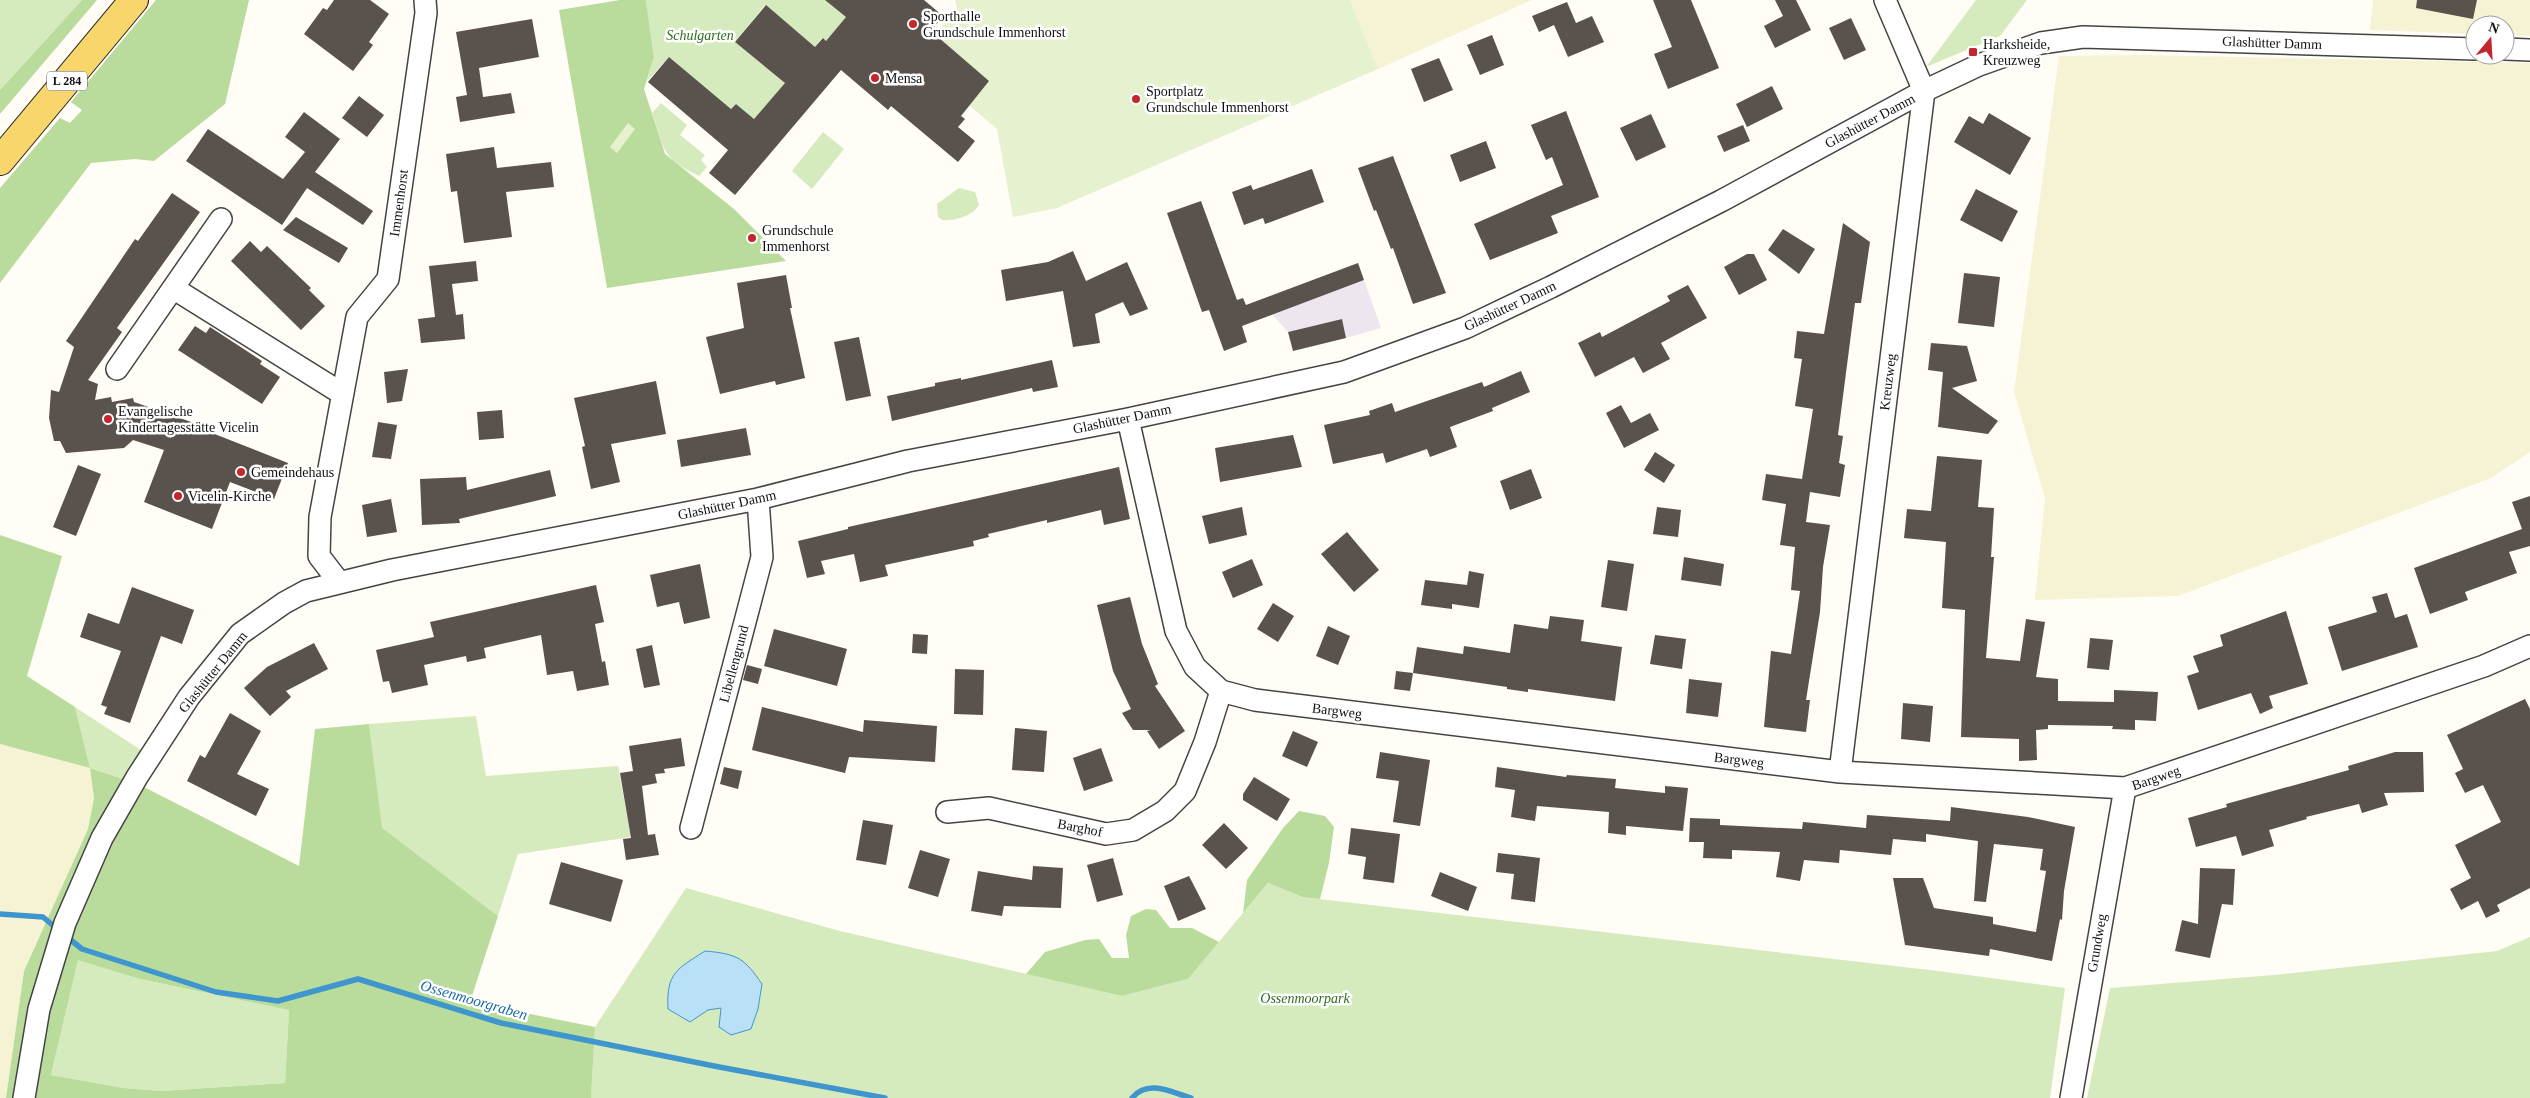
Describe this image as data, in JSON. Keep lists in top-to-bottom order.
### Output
{
  "streets": {
    "main road": ["L 284"],
    "street": [
      "Glashütter Damm",
      "Immenhorst",
      "Kreuzweg",
      "Libellengrund",
      "Bargweg",
      "Barghof",
      "Grundweg"
    ]
  },
  "crossings": [
    ["Glashütter Damm", "Immenhorst"],
    ["Glashütter Damm", "Kreuzweg"],
    ["Glashütter Damm", "Libellengrund"],
    ["Glashütter Damm", "Bargweg"],
    ["Kreuzweg", "Bargweg"],
    ["Bargweg", "Barghof"],
    ["Bargweg", "Grundweg"]
  ],
  "water": ["Ossenmoorgraben"],
  "parks": ["Schulgarten", "Ossenmoorpark"],
  "places": {
    "other": [
      "Sporthalle Grundschule Immenhorst",
      "Mensa",
      "Sportplatz Grundschule Immenhorst",
      "Grundschule Immenhorst",
      "Evangelische Kindertagesstätte Vicelin",
      "Gemeindehaus",
      "Vicelin-Kirche"
    ],
    "transit": ["Harksheide, Kreuzweg"]
  },
  "north": "top"
}
